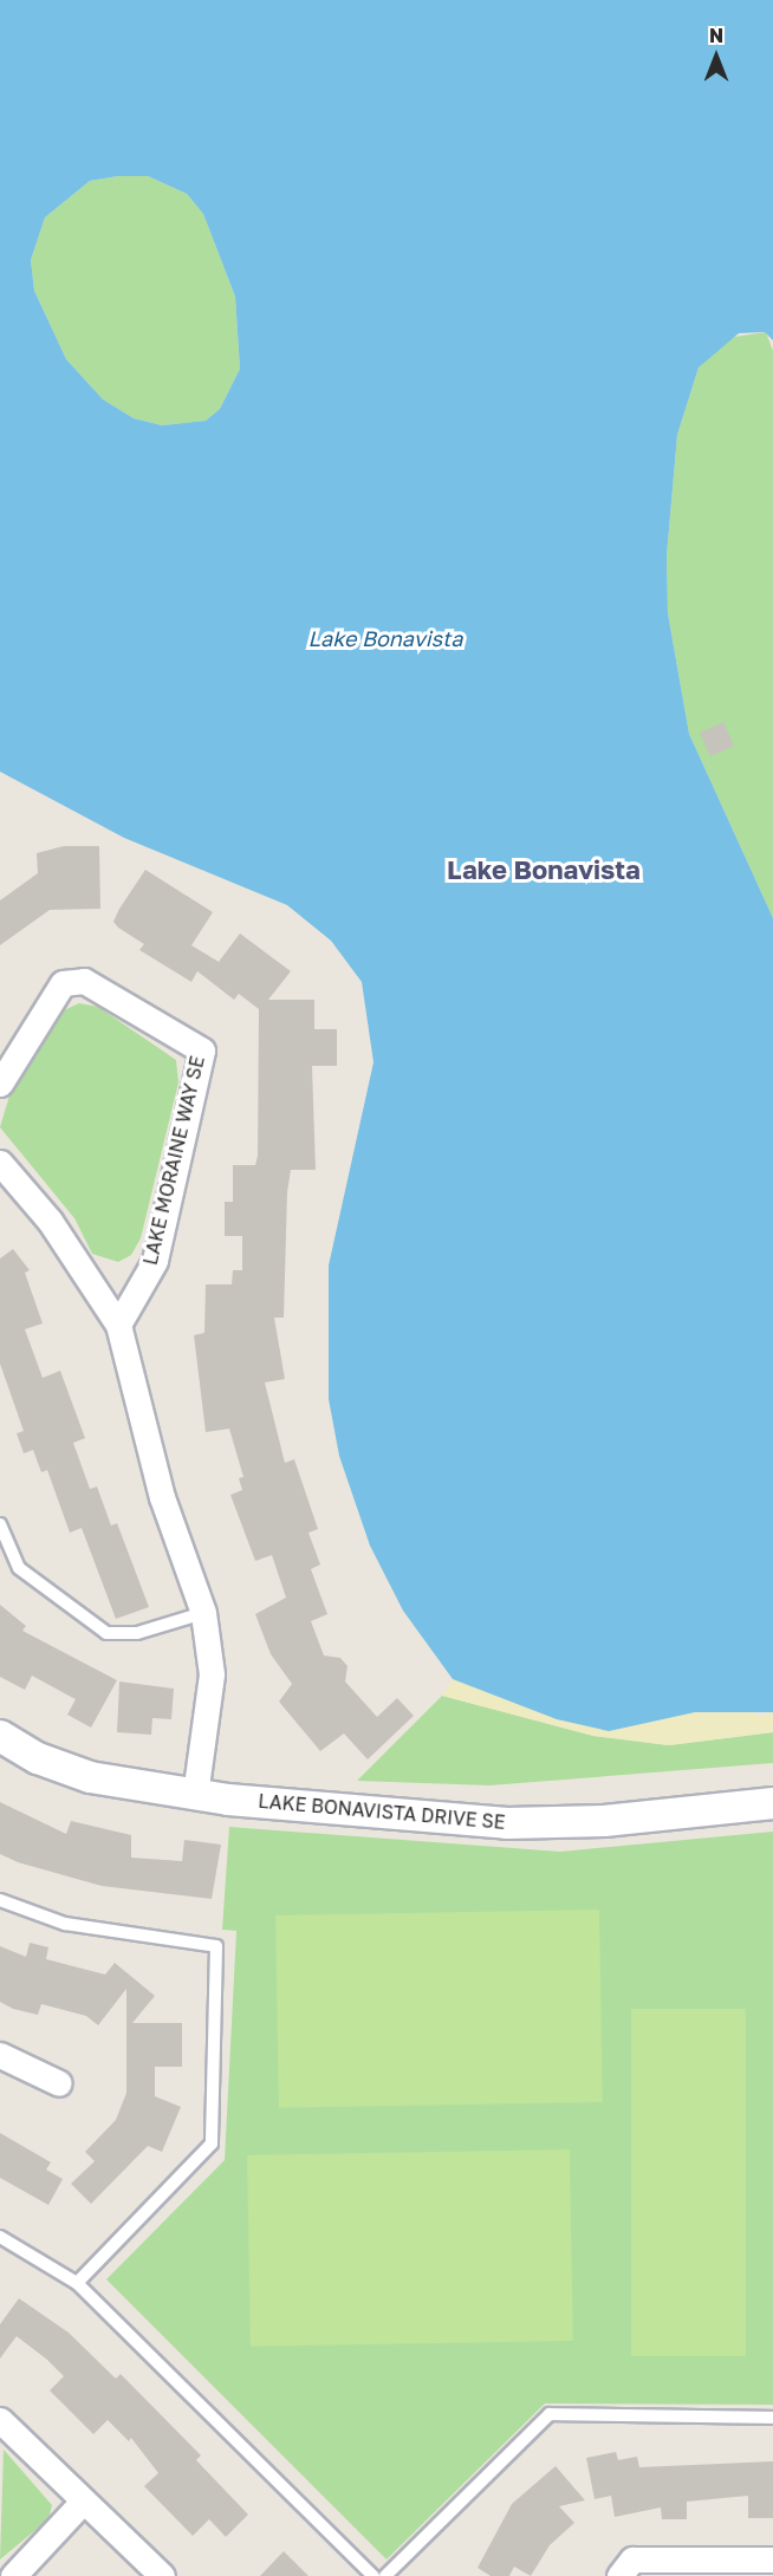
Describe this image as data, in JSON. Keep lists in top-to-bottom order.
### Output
{
  "streets": {
    "street": ["LAKE MORAINE WAY SE", "LAKE BONAVISTA DRIVE SE"]
  },
  "districts": ["Lake Bonavista"],
  "water": ["Lake Bonavista"],
  "north": "top"
}
